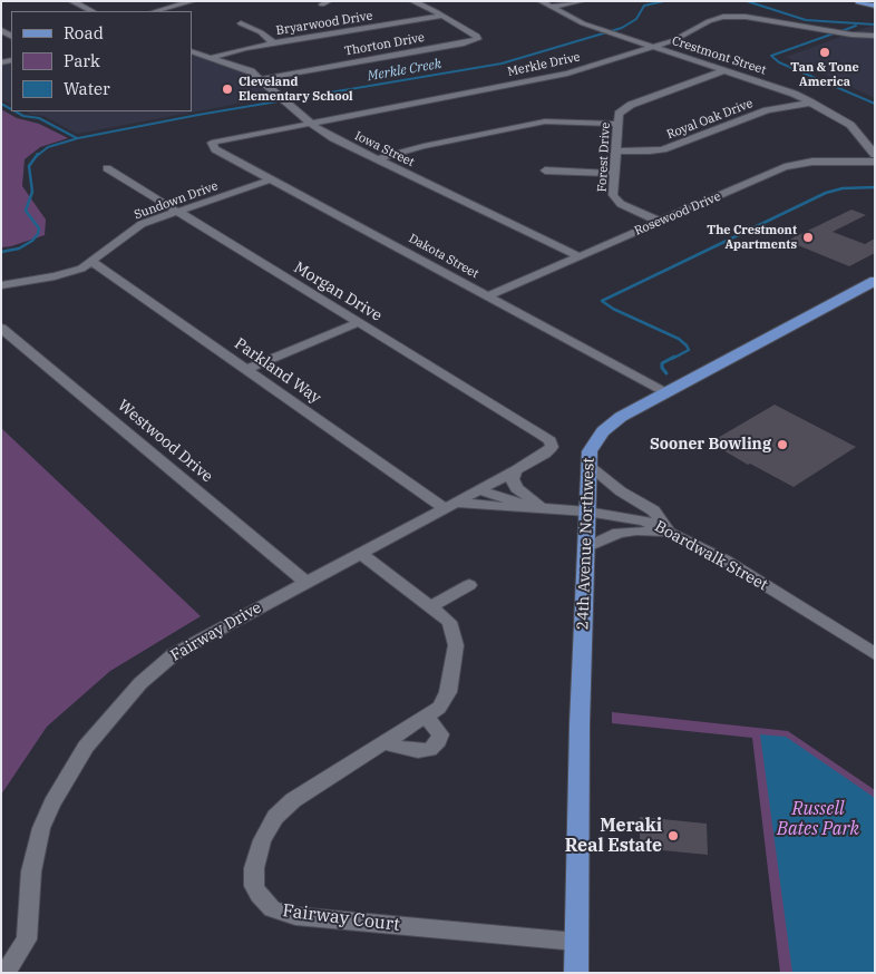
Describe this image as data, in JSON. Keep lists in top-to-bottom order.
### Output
{
  "streets": {
    "main road": ["24th Avenue Northwest"],
    "street": [
      "Bryarwood Drive",
      "Thorton Drive",
      "Crestmont Street",
      "Merkle Drive",
      "Royal Oak Drive",
      "Iowa Street",
      "Forest Drive",
      "Sundown Drive",
      "Rosewood Drive",
      "Dakota Street",
      "Morgan Drive",
      "Parkland Way",
      "Westwood Drive",
      "Boardwalk Street",
      "Fairway Drive",
      "Fairway Court"
    ]
  },
  "crossings": [
    ["Bryarwood Drive", "Thorton Drive"],
    ["Bryarwood Drive", "Iowa Street"],
    ["Thorton Drive", "Iowa Street"],
    ["Crestmont Street", "Merkle Drive"],
    ["Crestmont Street", "Royal Oak Drive"],
    ["Crestmont Street", "Forest Drive"],
    ["Merkle Drive", "Iowa Street"],
    ["Merkle Drive", "Dakota Street"],
    ["Royal Oak Drive", "Forest Drive"],
    ["Iowa Street", "Rosewood Drive"],
    ["Forest Drive", "Rosewood Drive"],
    ["Sundown Drive", "Dakota Street"],
    ["Sundown Drive", "Morgan Drive"],
    ["Sundown Drive", "Parkland Way"],
    ["Rosewood Drive", "Dakota Street"],
    ["Dakota Street", "24th Avenue Northwest"],
    ["Morgan Drive", "Fairway Drive"],
    ["Parkland Way", "Fairway Drive"],
    ["Westwood Drive", "Fairway Drive"],
    ["24th Avenue Northwest", "Boardwalk Street"],
    ["24th Avenue Northwest", "Fairway Court"],
    ["Fairway Drive", "Fairway Court"]
  ],
  "water": ["Merkle Creek"],
  "parks": ["Russell Bates Park"],
  "places": [
    "Tan & Tone America",
    "Cleveland Elementary School",
    "The Crestmont Apartments",
    "Sooner Bowling",
    "Meraki Real Estate"
  ],
  "legend": ["Road", "Park", "Water"]
}
